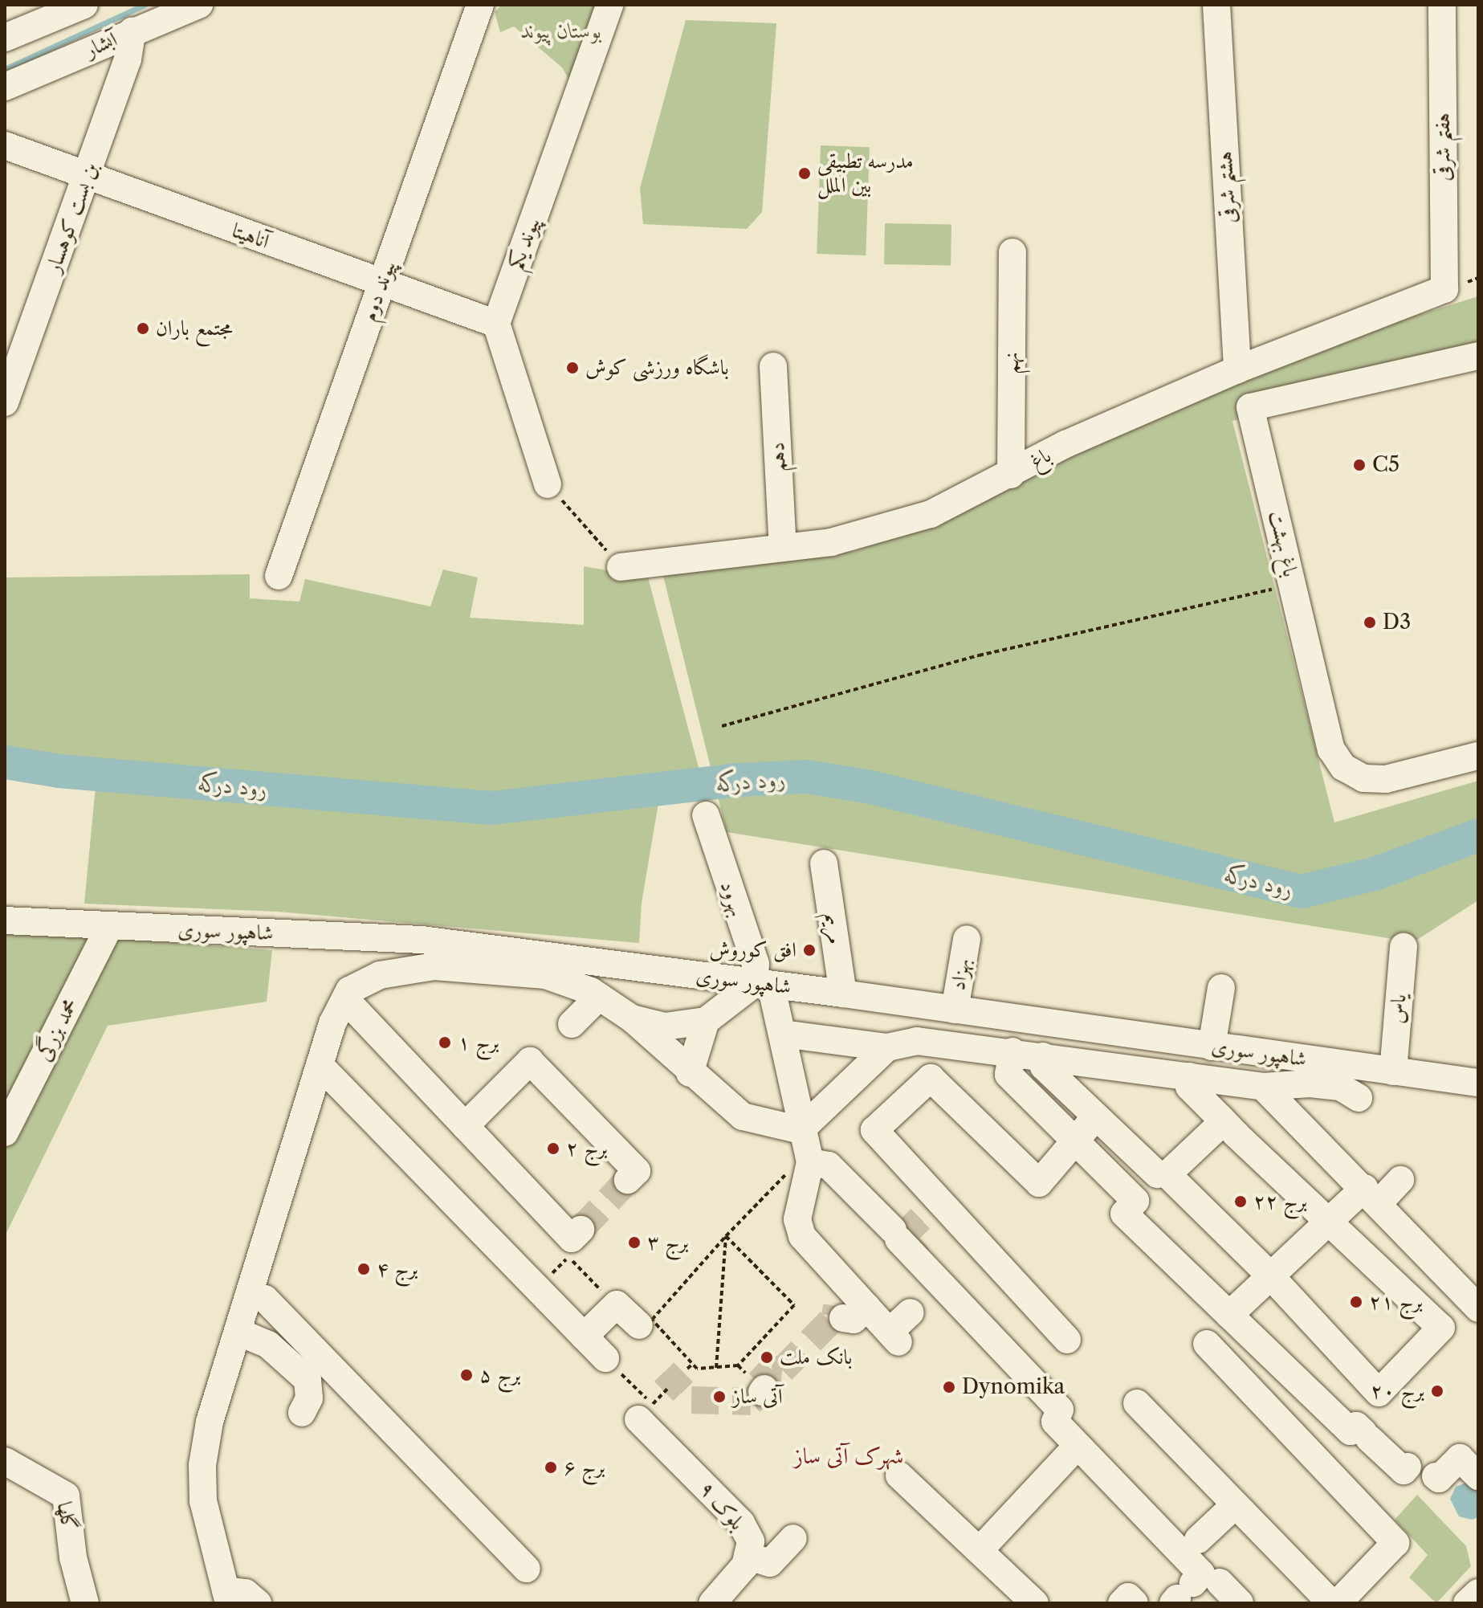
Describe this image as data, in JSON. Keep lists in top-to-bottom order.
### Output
{
  "streets": {
    "street": [
      "آبشار",
      "هفتم شرقی",
      "هشتم شرقی",
      "بن بست کوهسار",
      "آناهیتا",
      "پیوند یکم",
      "پیوند دوم",
      "نهم",
      "دهم",
      "باغ",
      "باغ بهشت",
      "بهرود",
      "مریم",
      "شاهپور سوری",
      "بهزاد",
      "یاس",
      "محمد بزرگی",
      "بلوک ۹",
      "گلها"
    ]
  },
  "crossings": [
    ["آبشار", "بن بست کوهسار"],
    ["هفتم شرقی", "باغ"],
    ["هشتم شرقی", "باغ"],
    ["بن بست کوهسار", "آناهیتا"],
    ["آناهیتا", "پیوند یکم"],
    ["آناهیتا", "پیوند دوم"],
    ["نهم", "باغ"],
    ["دهم", "باغ"],
    ["بهرود", "شاهپور سوری"],
    ["مریم", "شاهپور سوری"],
    ["شاهپور سوری", "بهزاد"],
    ["شاهپور سوری", "یاس"],
    ["شاهپور سوری", "محمد بزرگی"]
  ],
  "districts": ["شهرک آتی ساز"],
  "water": ["رود درکه"],
  "parks": ["بوستان پیوند"],
  "places": [
    "مدرسه تطبیقی بین الملل",
    "مجتمع باران",
    "باشگاه ورزشی کوش",
    "C5",
    "D3",
    "افق کوروش",
    "برج ۱",
    "برج ۲",
    "برج ۲۲",
    "برج ۳",
    "برج ۴",
    "برج ۲۱",
    "بانک ملت",
    "برج ۵",
    "Dynomika",
    "برج ۲۰",
    "آتی ساز",
    "برج ۶"
  ]
}
